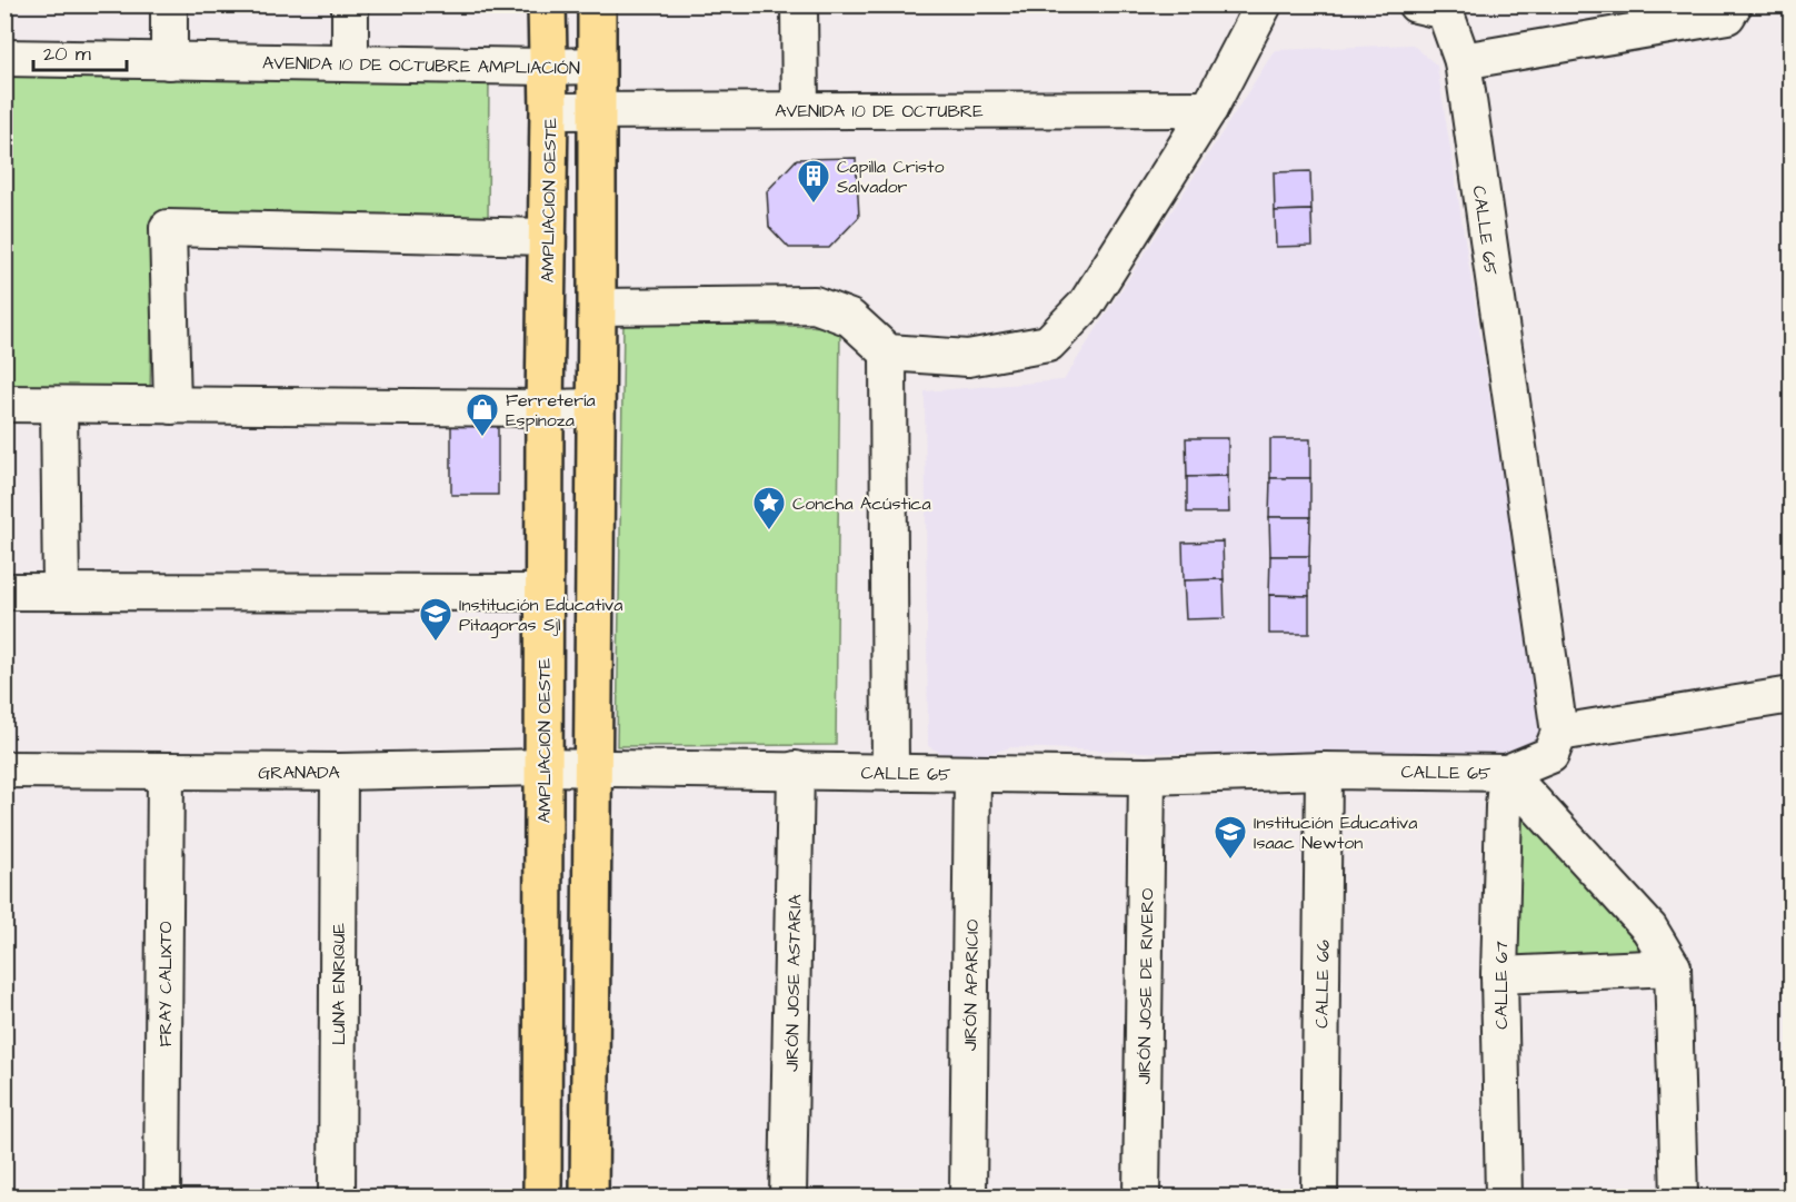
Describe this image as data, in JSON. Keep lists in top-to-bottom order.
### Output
{
  "streets": {
    "main road": ["AMPLIACION OESTE"],
    "street": [
      "AVENIDA 10 DE OCTUBRE AMPLIACIÓN",
      "AVENIDA 10 DE OCTUBRE",
      "CALLE 65",
      "GRANADA",
      "JIRÓN JOSE ASTARIA",
      "FRAY CALIXTO",
      "LUNA ENRIQUE",
      "CALLE 66",
      "JIRÓN APARICIO",
      "CALLE 67",
      "JIRÓN JOSE DE RIVERO"
    ]
  },
  "crossings": [
    ["AVENIDA 10 DE OCTUBRE AMPLIACIÓN", "AMPLIACION OESTE"],
    ["AVENIDA 10 DE OCTUBRE", "AMPLIACION OESTE"],
    ["AMPLIACION OESTE", "GRANADA"],
    ["CALLE 65", "GRANADA"],
    ["CALLE 65", "JIRÓN JOSE ASTARIA"],
    ["CALLE 65", "CALLE 66"],
    ["CALLE 65", "JIRÓN APARICIO"],
    ["CALLE 65", "CALLE 67"],
    ["CALLE 65", "JIRÓN JOSE DE RIVERO"],
    ["GRANADA", "FRAY CALIXTO"],
    ["GRANADA", "LUNA ENRIQUE"]
  ],
  "places": {
    "building": ["Capilla Cristo Salvador"],
    "shop": ["Ferretería Espinoza"],
    "place": ["Concha Acústica"],
    "school or university": ["Institución Educativa Pitagoras Sjl", "Institución Educativa Isaac Newton"]
  },
  "scale_bar": "20 m"
}
